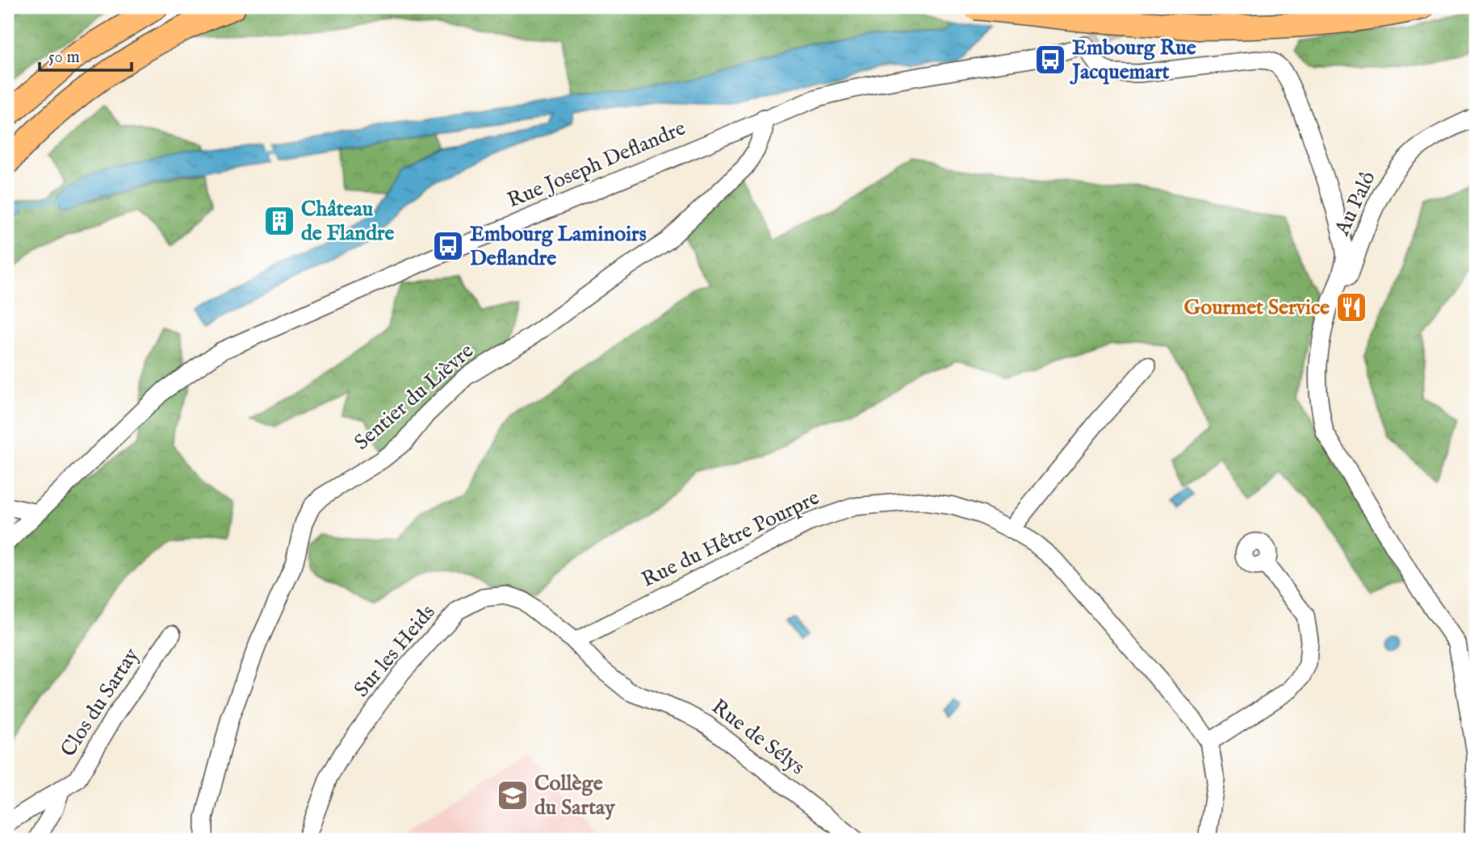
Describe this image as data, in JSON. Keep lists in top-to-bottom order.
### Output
{
  "streets": {
    "street": [
      "Rue Joseph Deflandre",
      "Au Palô",
      "Sentier du Lièvre",
      "Rue du Hêtre Pourpre",
      "Sur les Heids",
      "Clos du Sartay",
      "Rue de Sélys"
    ]
  },
  "crossings": [
    ["Rue Joseph Deflandre", "Au Palô"],
    ["Rue Joseph Deflandre", "Sentier du Lièvre"],
    ["Rue du Hêtre Pourpre", "Sur les Heids"],
    ["Rue du Hêtre Pourpre", "Rue de Sélys"],
    ["Sur les Heids", "Rue de Sélys"]
  ],
  "places": {
    "bus stop": ["Embourg Rue Jacquemart", "Embourg Laminoirs Deflandre"],
    "building": ["Château de Flandre"],
    "restaurant": ["Gourmet Service"],
    "school or university": ["Collège du Sartay"]
  },
  "scale_bar": "50 m"
}
